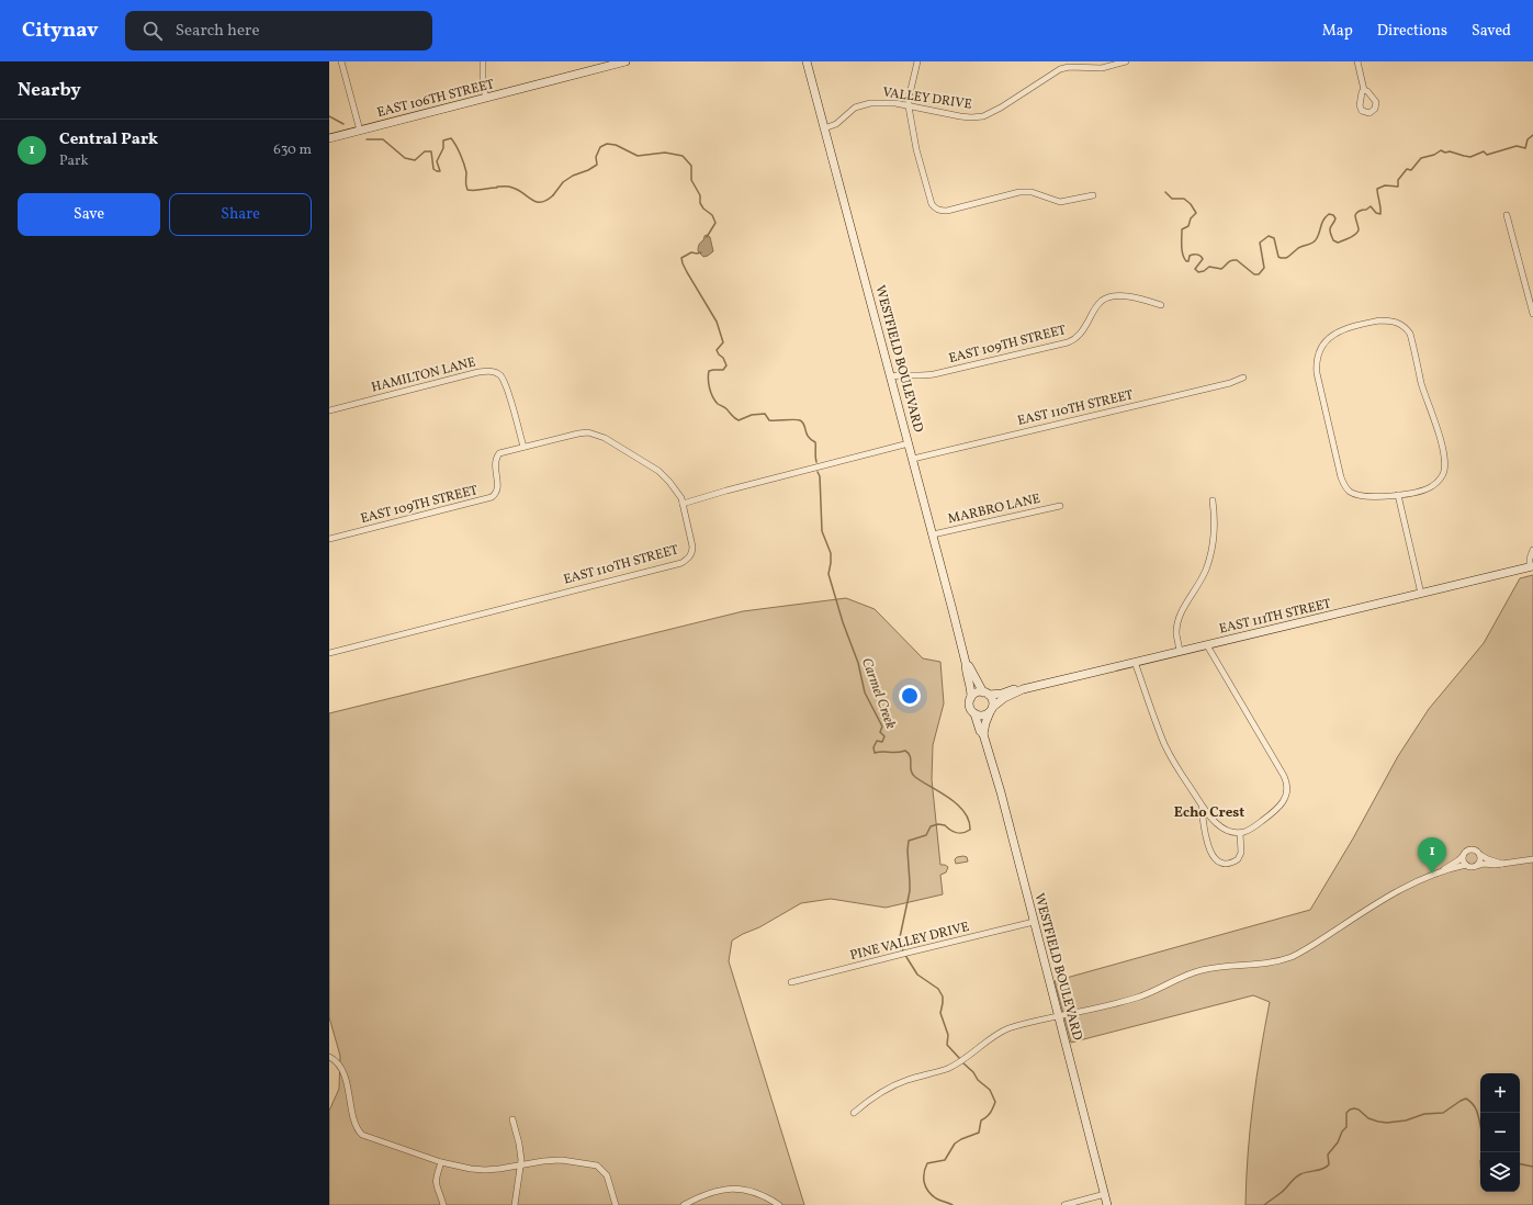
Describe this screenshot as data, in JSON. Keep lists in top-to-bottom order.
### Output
{
  "streets": {
    "main road": ["EAST 106TH STREET", "WESTFIELD BOULEVARD", "EAST 111TH STREET"],
    "street": [
      "VALLEY DRIVE",
      "EAST 109TH STREET",
      "HAMILTON LANE",
      "EAST 110TH STREET",
      "MARBRO LANE",
      "PINE VALLEY DRIVE"
    ]
  },
  "crossings": [
    ["VALLEY DRIVE", "WESTFIELD BOULEVARD"],
    ["EAST 109TH STREET", "WESTFIELD BOULEVARD"],
    ["EAST 109TH STREET", "HAMILTON LANE"],
    ["EAST 109TH STREET", "EAST 110TH STREET"],
    ["WESTFIELD BOULEVARD", "EAST 110TH STREET"],
    ["WESTFIELD BOULEVARD", "MARBRO LANE"],
    ["WESTFIELD BOULEVARD", "EAST 111TH STREET"],
    ["WESTFIELD BOULEVARD", "PINE VALLEY DRIVE"]
  ],
  "districts": ["Echo Crest"],
  "water": ["Carmel Creek"],
  "page": {
    "header": "Citynav",
    "search": "Search here",
    "nav": ["Map", "Directions", "Saved"],
    "heading": "Nearby",
    "list": [
      {
        "mark": "1",
        "name": "Central Park",
        "note": "Park",
        "value": "630 m"
      }
    ],
    "buttons": ["Save", "Share"],
    "pins": "1",
    "map_buttons": ["+", "−"]
  }
}
